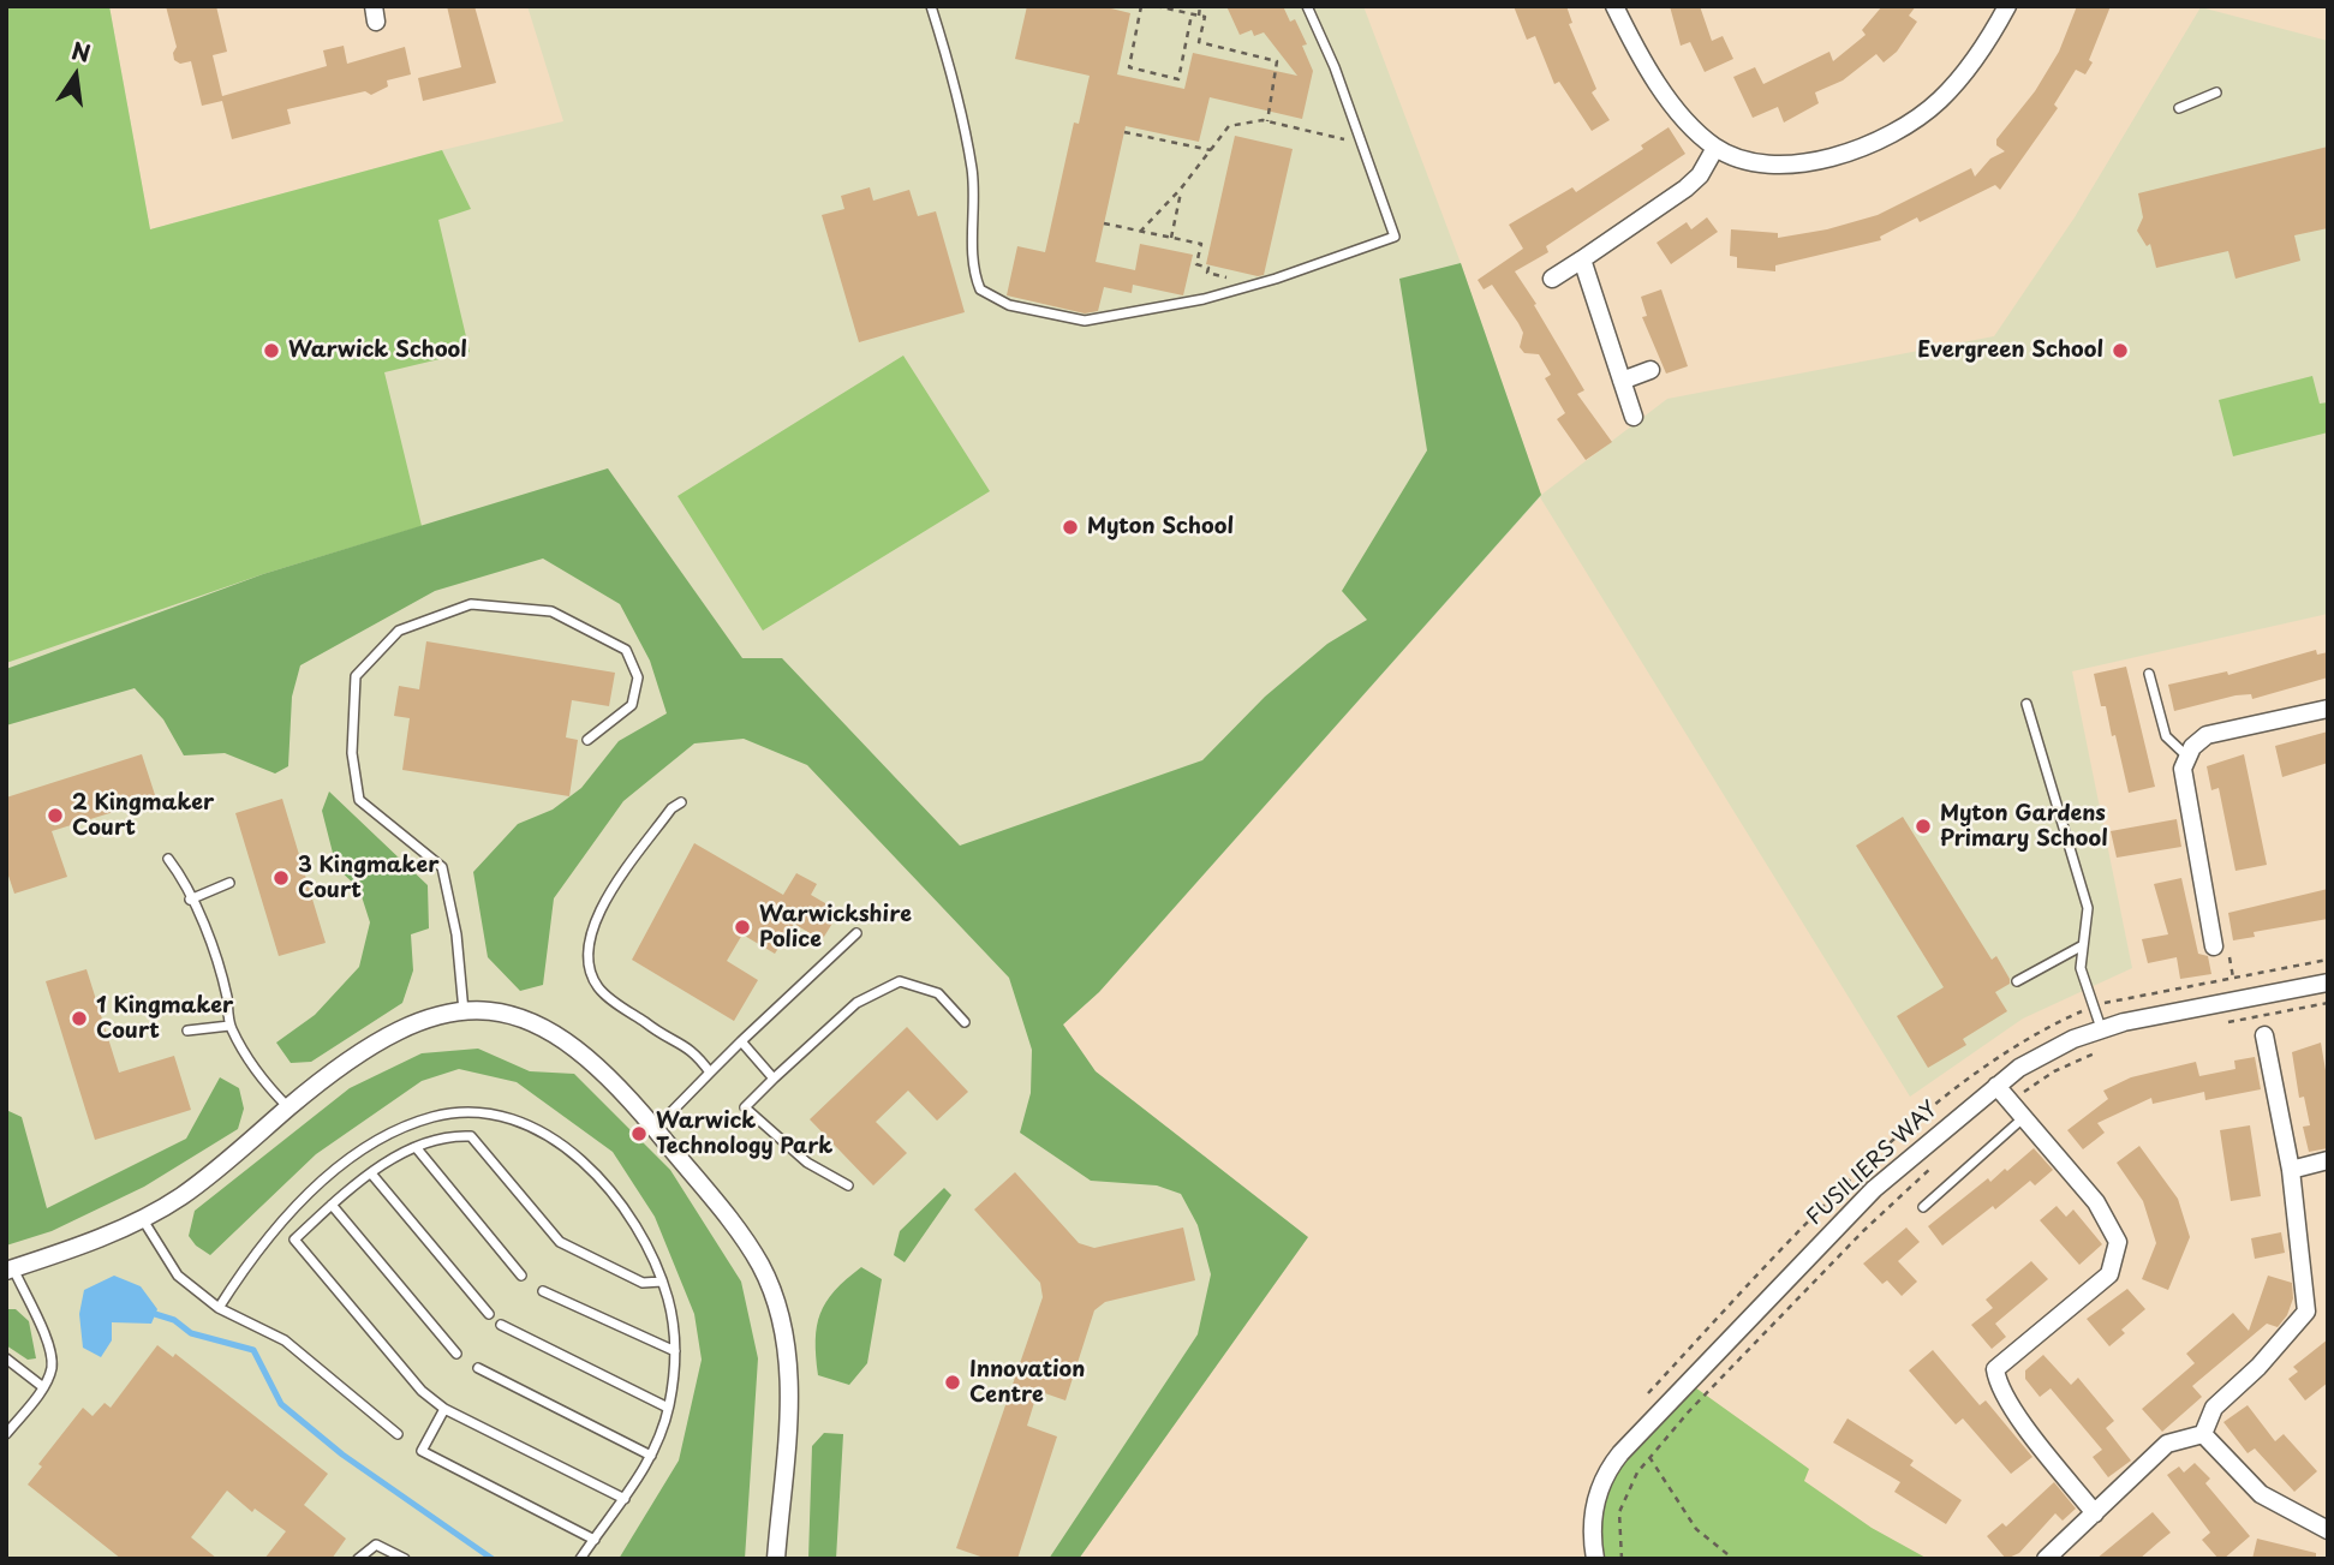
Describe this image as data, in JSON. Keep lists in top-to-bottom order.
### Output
{
  "streets": {
    "street": ["FUSILIERS WAY"]
  },
  "places": [
    "Warwick School",
    "Evergreen School",
    "Myton School",
    "2 Kingmaker Court",
    "Myton Gardens Primary School",
    "3 Kingmaker Court",
    "Warwickshire Police",
    "1 Kingmaker Court",
    "Warwick Technology Park",
    "Innovation Centre"
  ],
  "north": "top"
}
